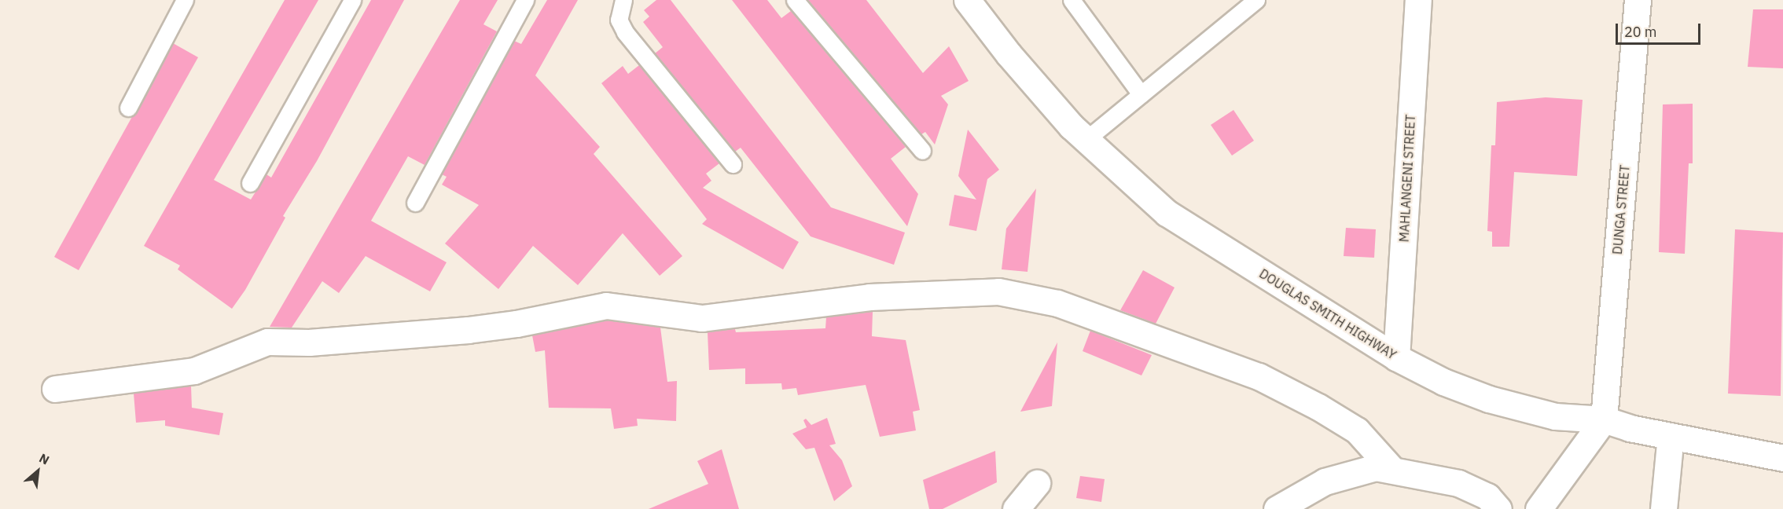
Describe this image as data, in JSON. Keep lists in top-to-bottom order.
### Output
{
  "streets": {
    "street": ["MAHLANGENI STREET", "DUNGA STREET", "DOUGLAS SMITH HIGHWAY"]
  },
  "crossings": [
    ["MAHLANGENI STREET", "DOUGLAS SMITH HIGHWAY"],
    ["DUNGA STREET", "DOUGLAS SMITH HIGHWAY"]
  ],
  "scale_bar": "20 m",
  "north": "top right"
}
